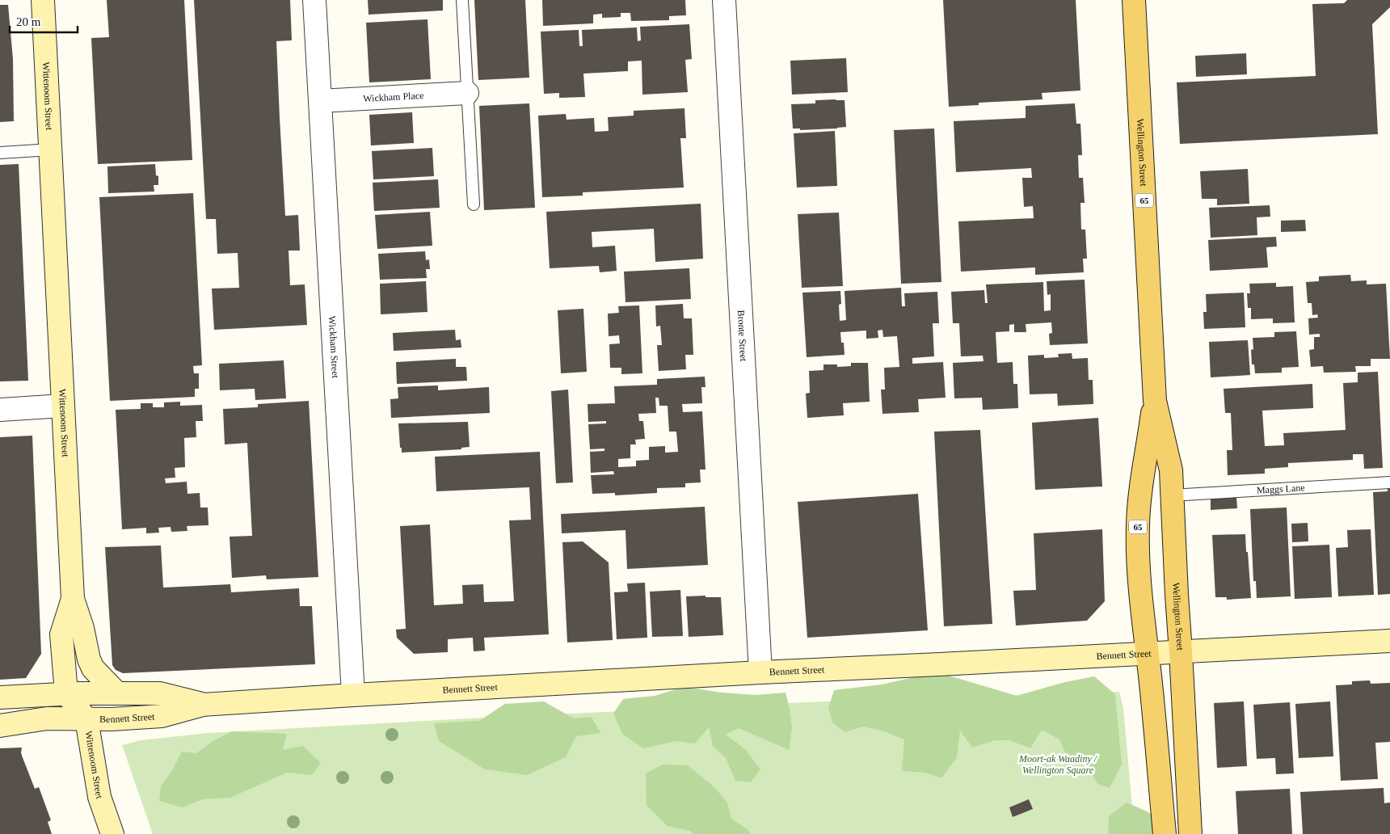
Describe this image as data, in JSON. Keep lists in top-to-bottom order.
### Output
{
  "streets": {
    "main road": [
      "Wittenoom Street",
      "Wellington Street",
      "65",
      "Bennett Street"
    ],
    "street": ["Wickham Place", "Bronte Street", "Wickham Street"],
    "lane": ["Maggs Lane"]
  },
  "crossings": [
    ["Wittenoom Street", "Bennett Street"],
    ["Wickham Place", "Wickham Street"],
    ["Wellington Street", "Maggs Lane"],
    ["Wellington Street", "Bennett Street"],
    ["Bronte Street", "Bennett Street"],
    ["Wickham Street", "Bennett Street"]
  ],
  "parks": ["Moort-ak Waadiny / Wellington Square"],
  "scale_bar": "20 m"
}
